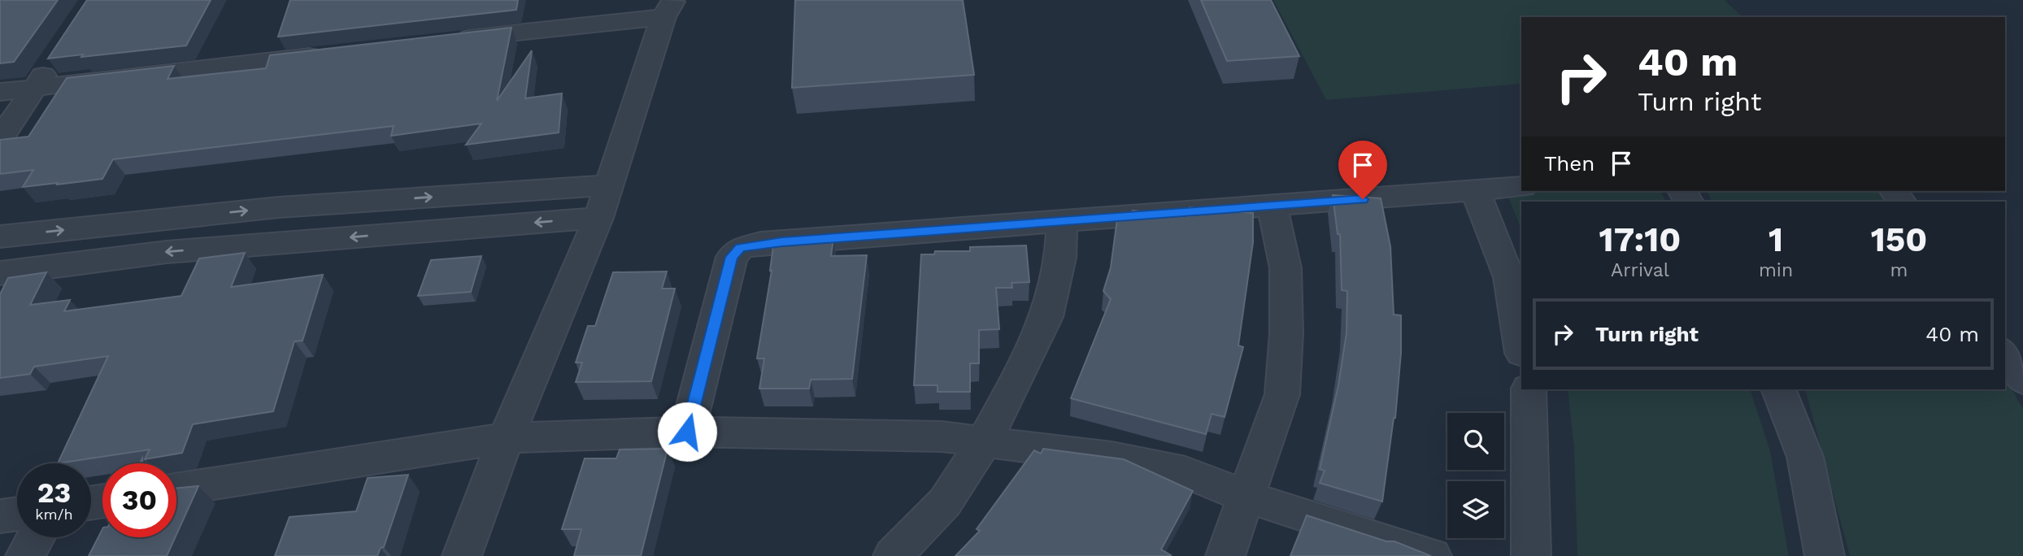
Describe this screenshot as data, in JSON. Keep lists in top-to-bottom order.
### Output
{
  "page": {
    "turn": ["40 m", "Turn right"],
    "then": "Then",
    "eta": [
      "17:10",
      "Arrival",
      "1",
      "min",
      "150",
      "m"
    ],
    "list": [
      {
        "name": "Turn right",
        "value": "40 m"
      }
    ],
    "speed": "23 km/h",
    "limit": "30"
  }
}
